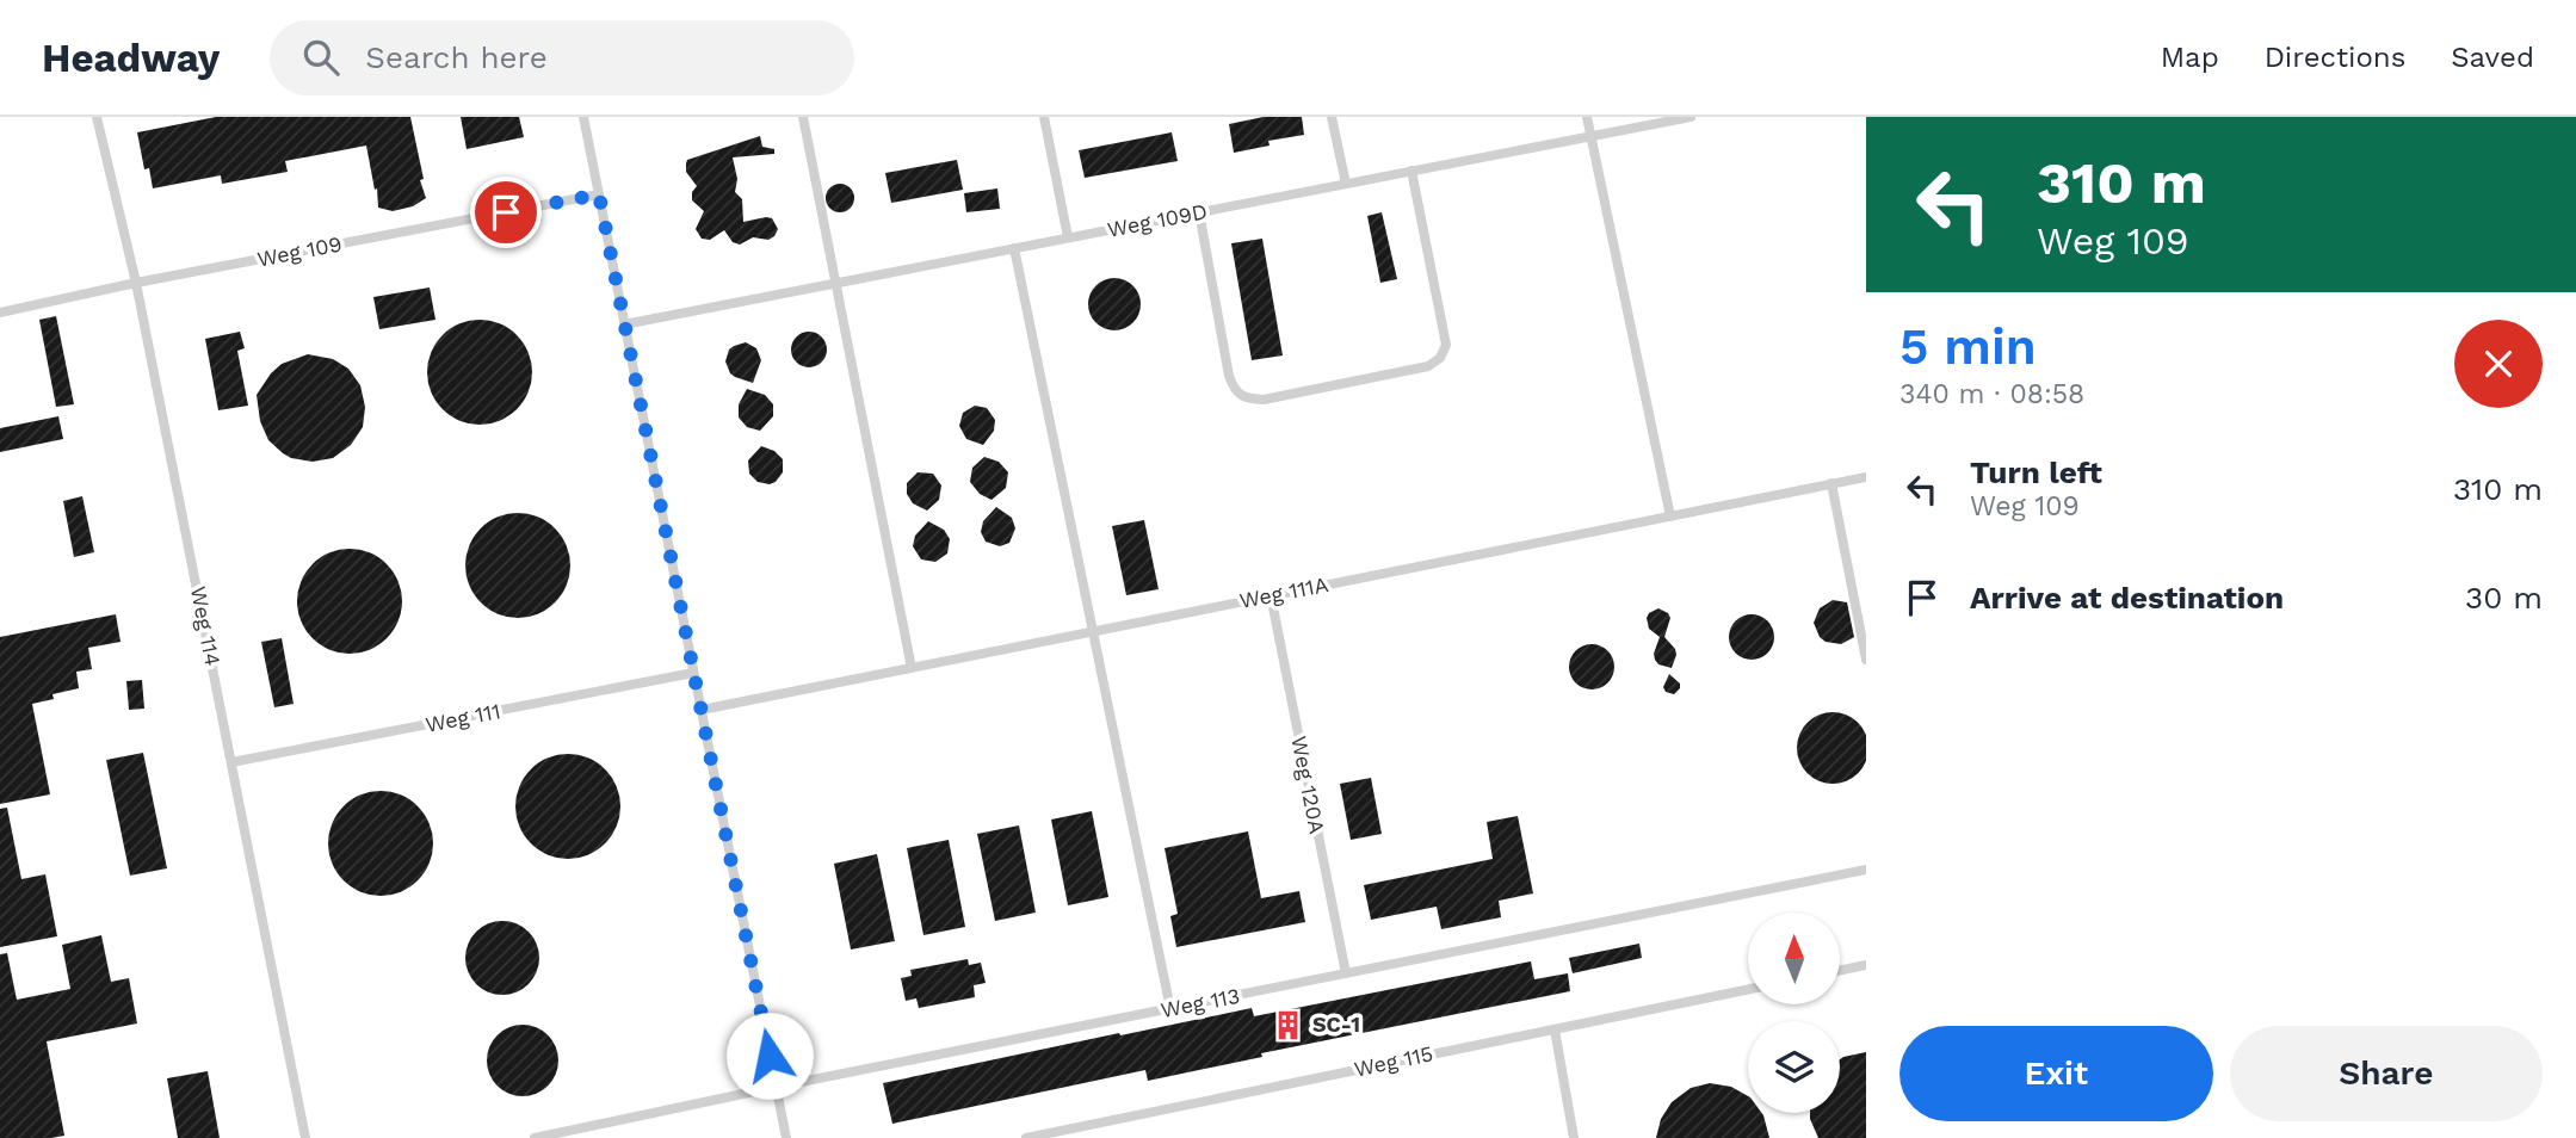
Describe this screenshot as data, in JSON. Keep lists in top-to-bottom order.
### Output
{
  "streets": {
    "lane": [
      "Weg 109D",
      "Weg 109",
      "Weg 111A",
      "Weg 114",
      "Weg 111",
      "Weg 120A",
      "Weg 113",
      "Weg 115"
    ]
  },
  "crossings": [
    ["Weg 109", "Weg 114"],
    ["Weg 111A", "Weg 120A"],
    ["Weg 114", "Weg 111"],
    ["Weg 120A", "Weg 113"]
  ],
  "places": {
    "building": ["SC-1"]
  },
  "north": "top",
  "page": {
    "header": "Headway",
    "search": "Search here",
    "nav": ["Map", "Directions", "Saved"],
    "turn": ["310 m", "Weg 109"],
    "heading": ["5 min", "340 m · 08:58"],
    "list": [
      {
        "name": "Turn left",
        "note": "Weg 109",
        "value": "310 m"
      },
      {
        "name": "Arrive at destination",
        "value": "30 m"
      }
    ],
    "buttons": ["Exit", "Share"]
  }
}
